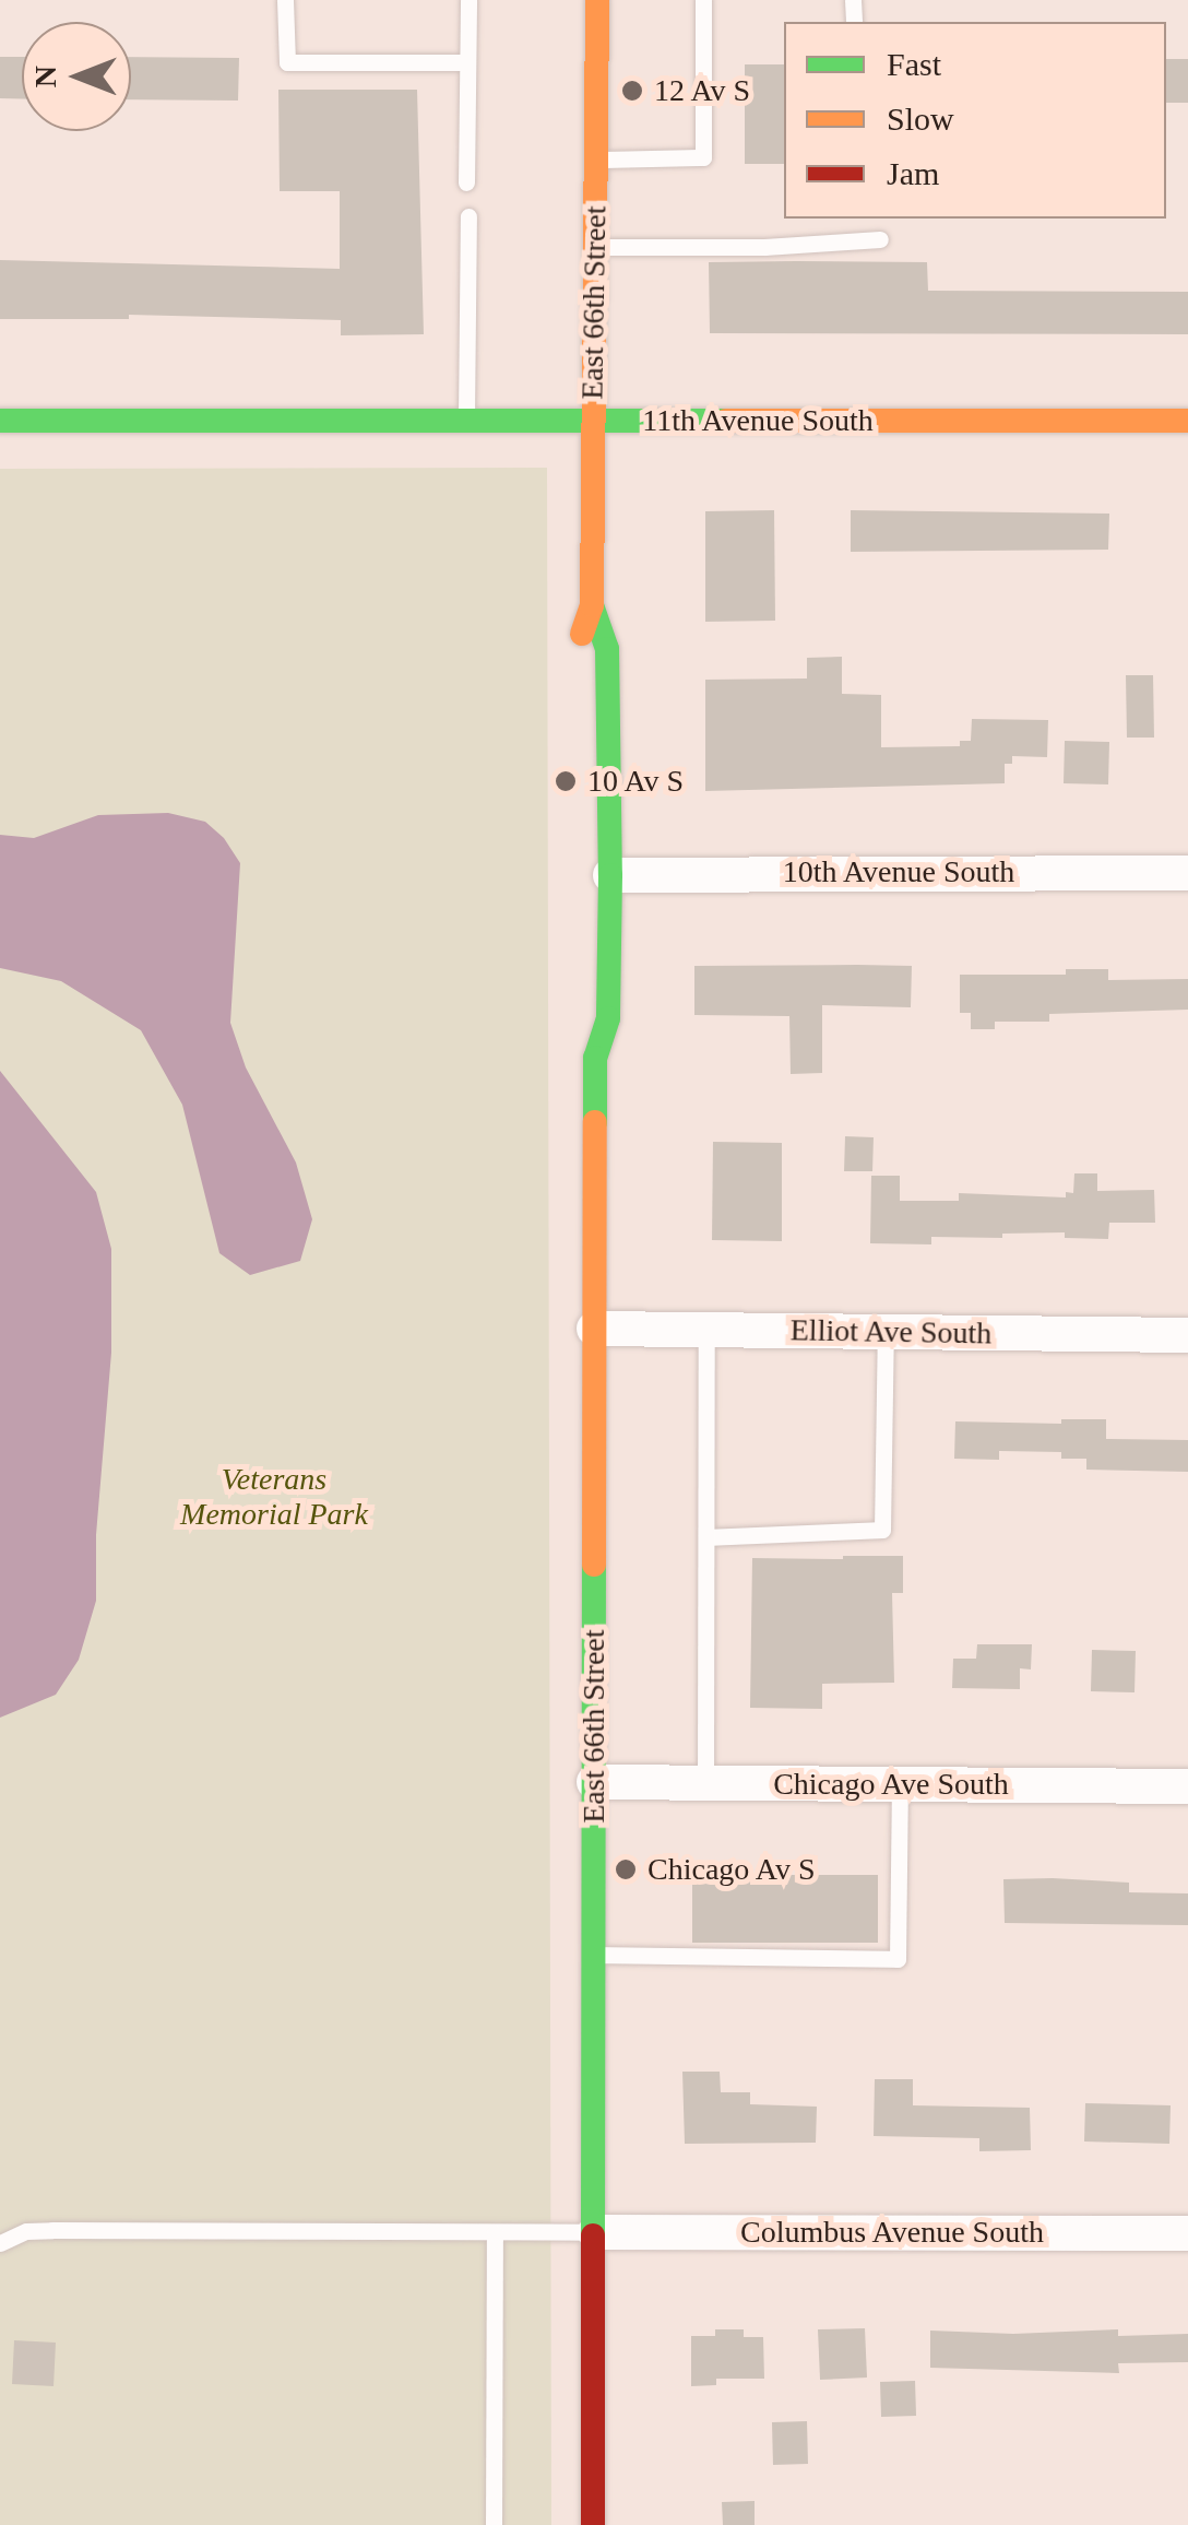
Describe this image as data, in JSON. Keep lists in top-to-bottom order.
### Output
{
  "streets": {
    "main road": ["East 66th Street", "11th Avenue South"],
    "street": [
      "10th Avenue South",
      "Elliot Ave South",
      "Chicago Ave South",
      "Columbus Avenue South"
    ]
  },
  "crossings": [
    ["East 66th Street", "11th Avenue South"],
    ["East 66th Street", "10th Avenue South"],
    ["East 66th Street", "Elliot Ave South"],
    ["East 66th Street", "Chicago Ave South"],
    ["East 66th Street", "Columbus Avenue South"]
  ],
  "parks": ["Veterans Memorial Park"],
  "places": ["12 Av S", "10 Av S", "Chicago Av S"],
  "legend": ["Fast", "Slow", "Jam"],
  "north": "left"
}
